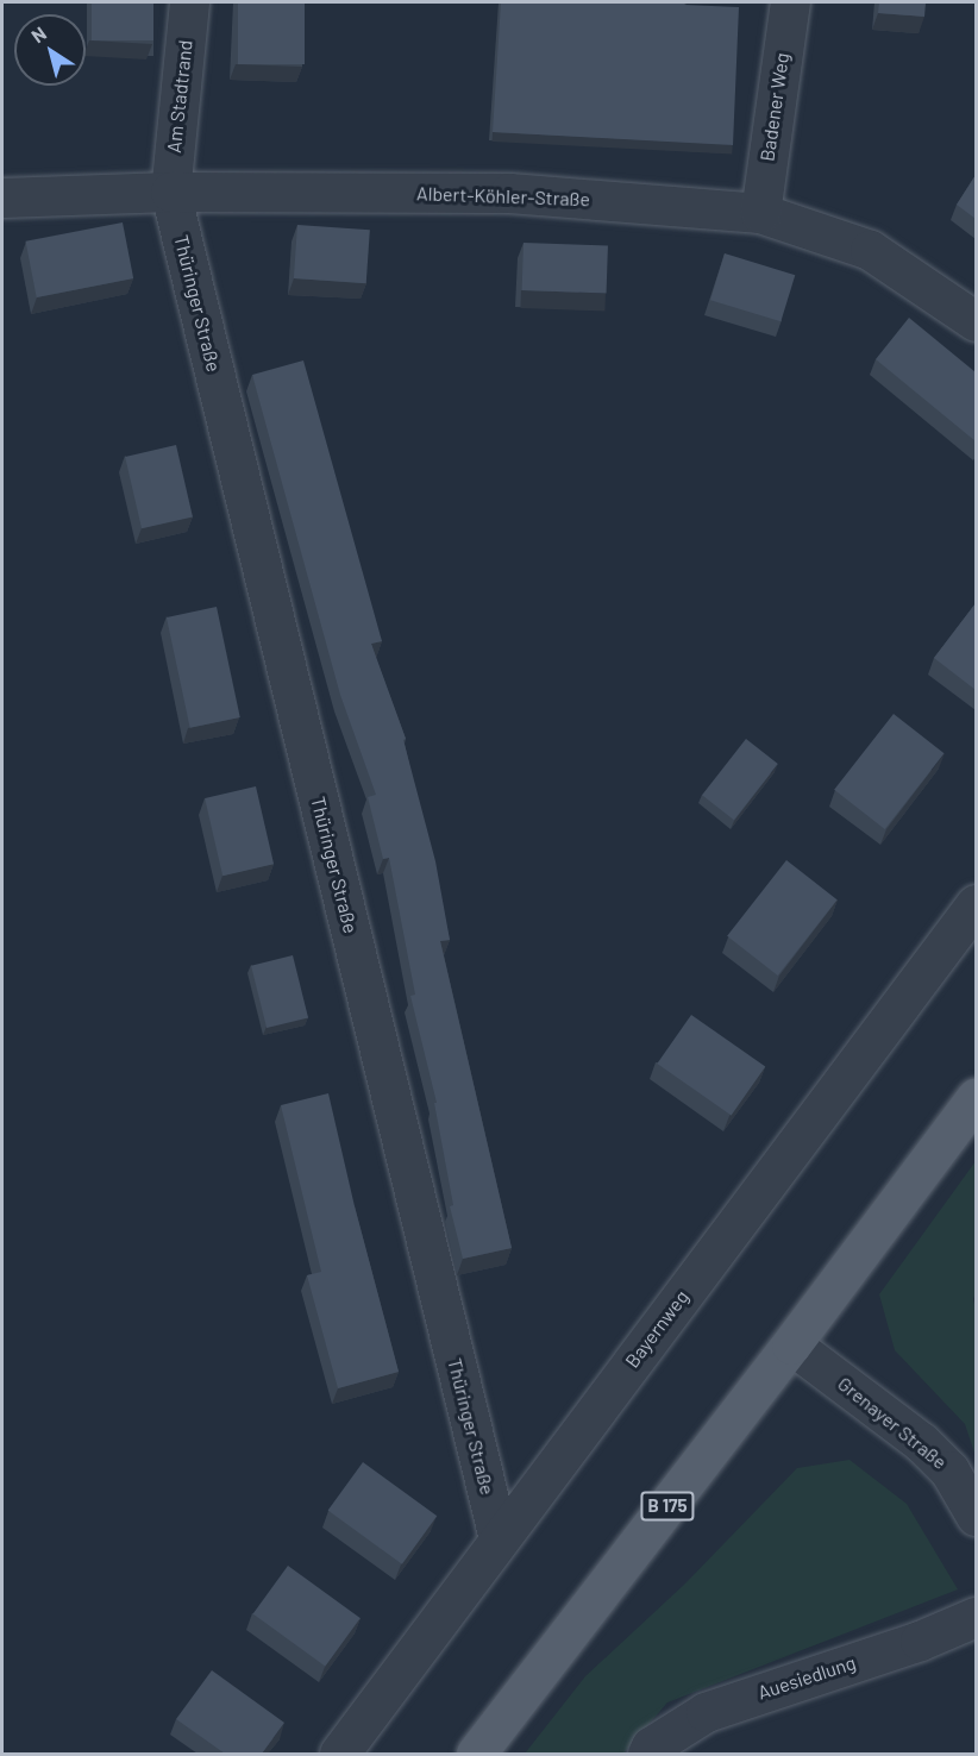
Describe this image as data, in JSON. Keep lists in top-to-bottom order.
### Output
{
  "streets": {
    "main road": ["B 175"],
    "street": [
      "Am Stadtrand",
      "Badener Weg",
      "Albert-Köhler-Straße",
      "Thüringer Straße",
      "Bayernweg",
      "Grenayer Straße",
      "Auesiedlung"
    ]
  },
  "crossings": [
    ["Am Stadtrand", "Albert-Köhler-Straße"],
    ["Am Stadtrand", "Thüringer Straße"],
    ["Badener Weg", "Albert-Köhler-Straße"],
    ["Albert-Köhler-Straße", "Thüringer Straße"],
    ["Thüringer Straße", "Bayernweg"],
    ["Grenayer Straße", "B 175"]
  ],
  "north": "top left"
}
